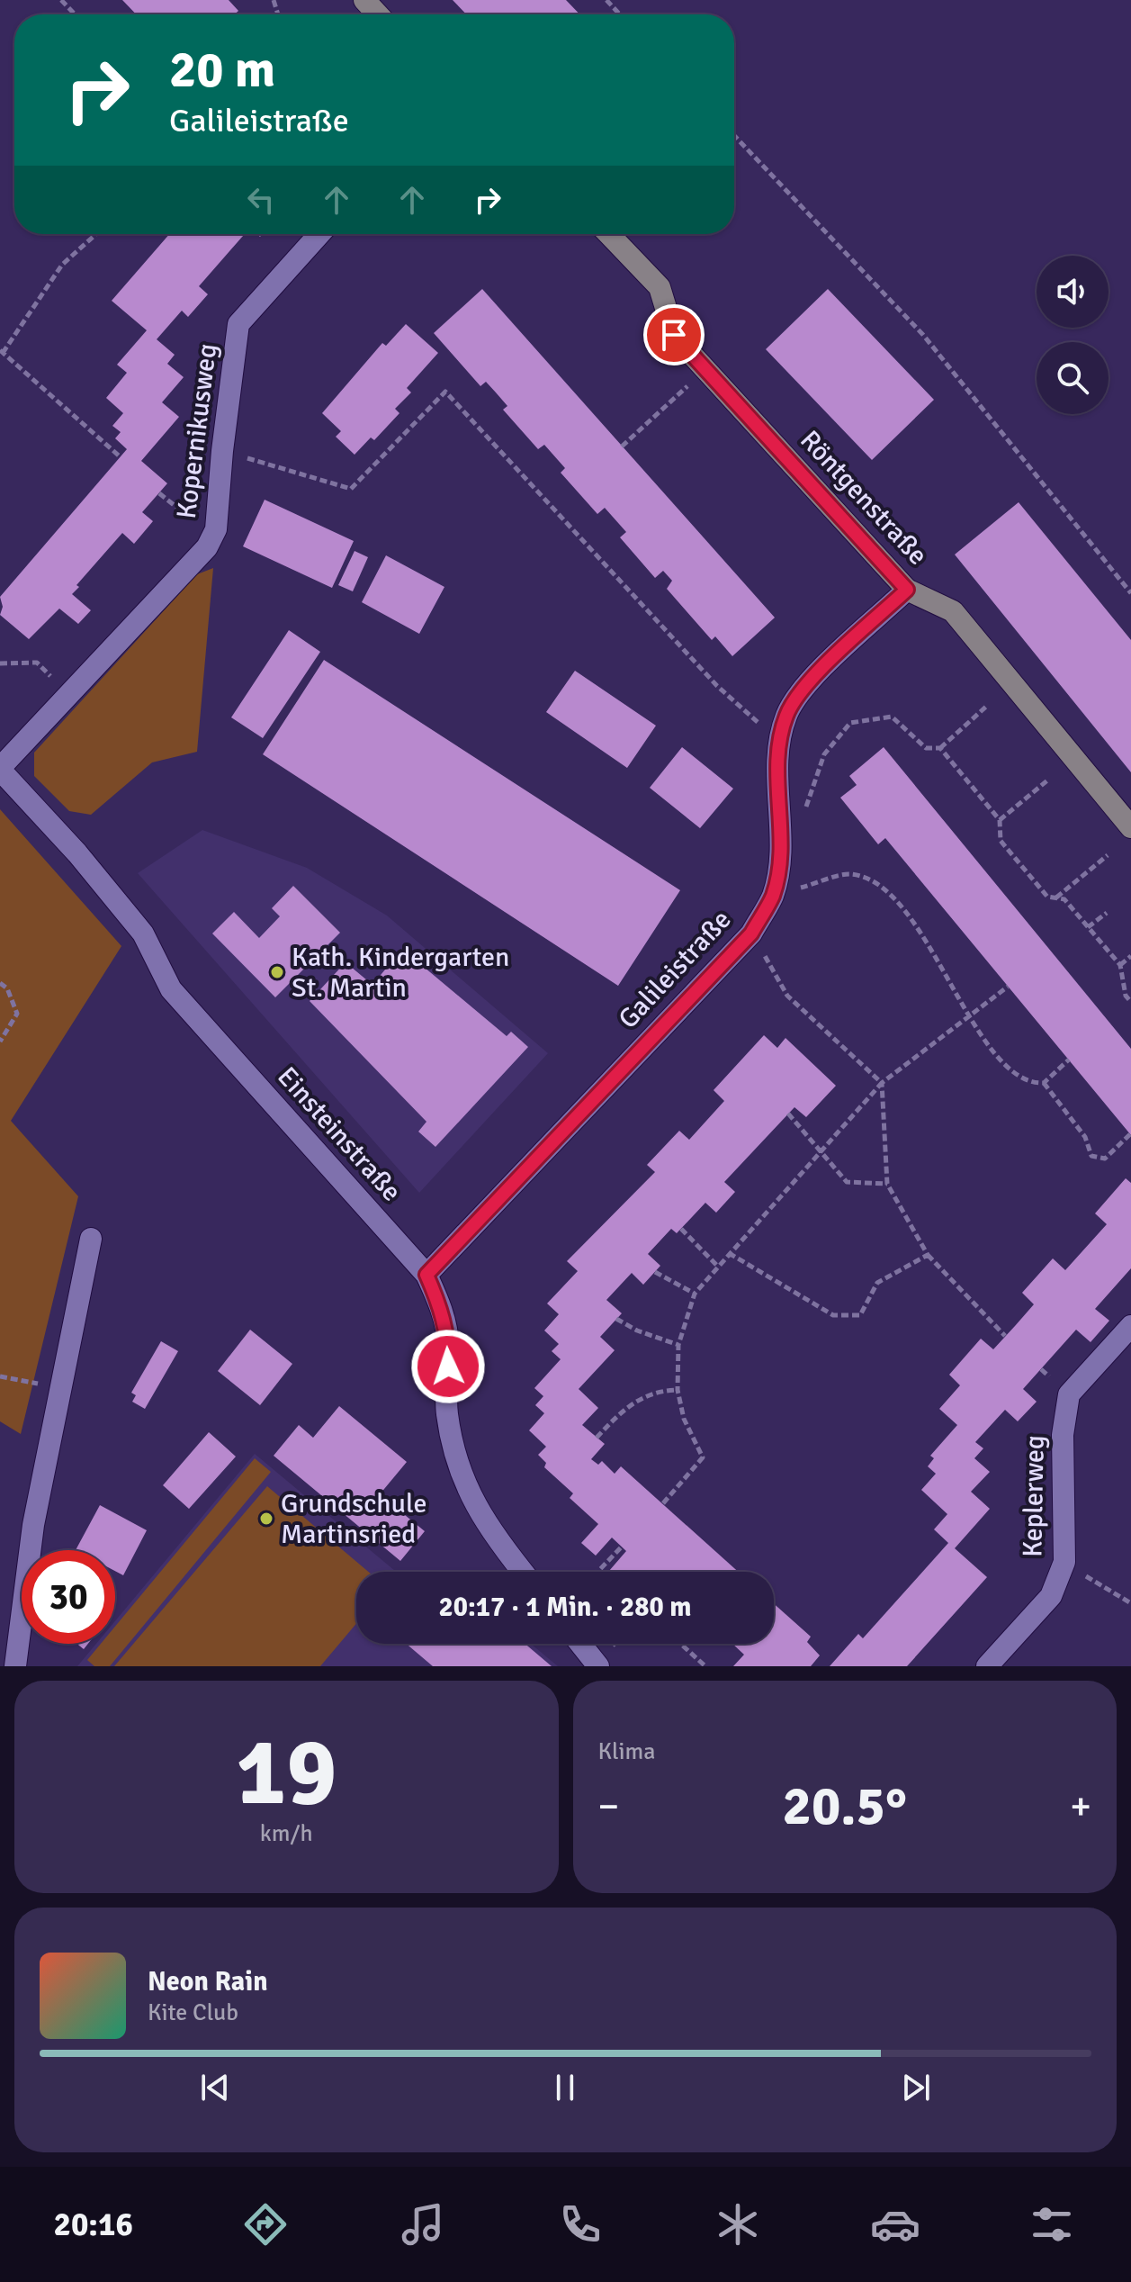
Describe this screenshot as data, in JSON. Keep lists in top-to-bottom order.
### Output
{
  "streets": {
    "street": [
      "Kopernikusweg",
      "Röntgenstraße",
      "Galileistraße",
      "Einsteinstraße",
      "Keplerweg"
    ]
  },
  "crossings": [
    ["Kopernikusweg", "Einsteinstraße"],
    ["Röntgenstraße", "Galileistraße"],
    ["Galileistraße", "Einsteinstraße"]
  ],
  "places": ["Kath. Kindergarten St. Martin", "Grundschule Martinsried"],
  "page": {
    "turn": ["20 m", "Galileistraße"],
    "limit": "30",
    "trip": "20:17 · 1 Min. · 280 m",
    "tile": [
      ["19", "km/h"],
      "Klima"
    ],
    "heat": ["−", "20.5°", "+"],
    "song": ["Neon Rain", "Kite Club"],
    "tabs": "20:16"
  }
}
